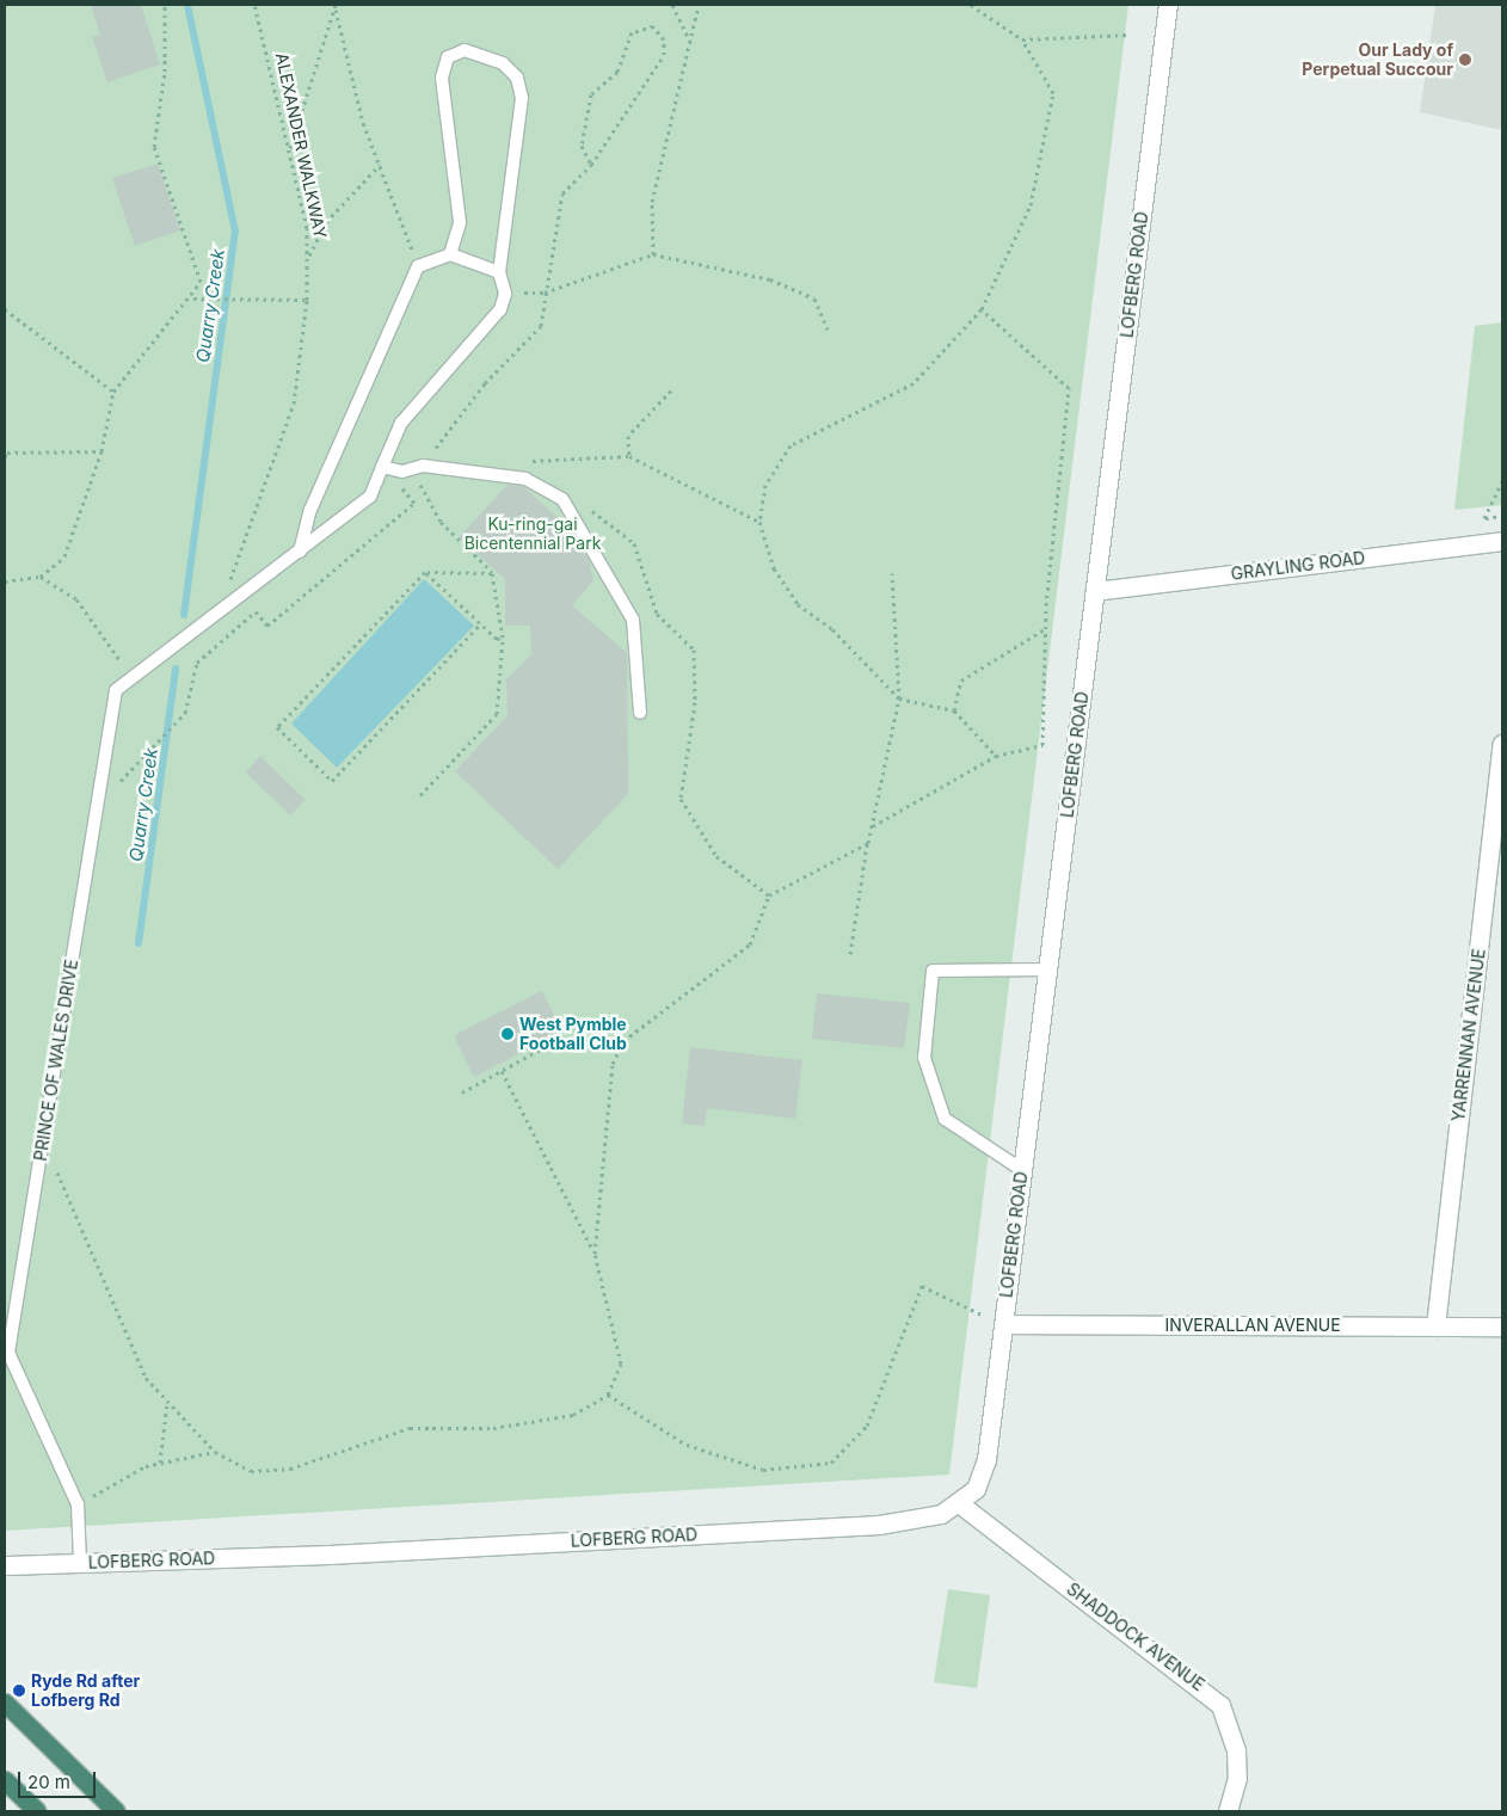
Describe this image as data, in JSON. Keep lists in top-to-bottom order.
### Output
{
  "streets": {
    "street": [
      "LOFBERG ROAD",
      "GRAYLING ROAD",
      "YARRENNAN AVENUE",
      "INVERALLAN AVENUE",
      "SHADDOCK AVENUE"
    ],
    "lane": ["PRINCE OF WALES DRIVE"],
    "path": ["ALEXANDER WALKWAY"]
  },
  "crossings": [
    ["ALEXANDER WALKWAY", "PRINCE OF WALES DRIVE"],
    ["LOFBERG ROAD", "GRAYLING ROAD"],
    ["LOFBERG ROAD", "PRINCE OF WALES DRIVE"],
    ["LOFBERG ROAD", "INVERALLAN AVENUE"],
    ["LOFBERG ROAD", "SHADDOCK AVENUE"],
    ["YARRENNAN AVENUE", "INVERALLAN AVENUE"]
  ],
  "water": ["Quarry Creek"],
  "parks": ["Ku-ring-gai Bicentennial Park"],
  "places": ["Our Lady of Perpetual Succour", "West Pymble Football Club", "Ryde Rd after Lofberg Rd"],
  "scale_bar": "20 m"
}
